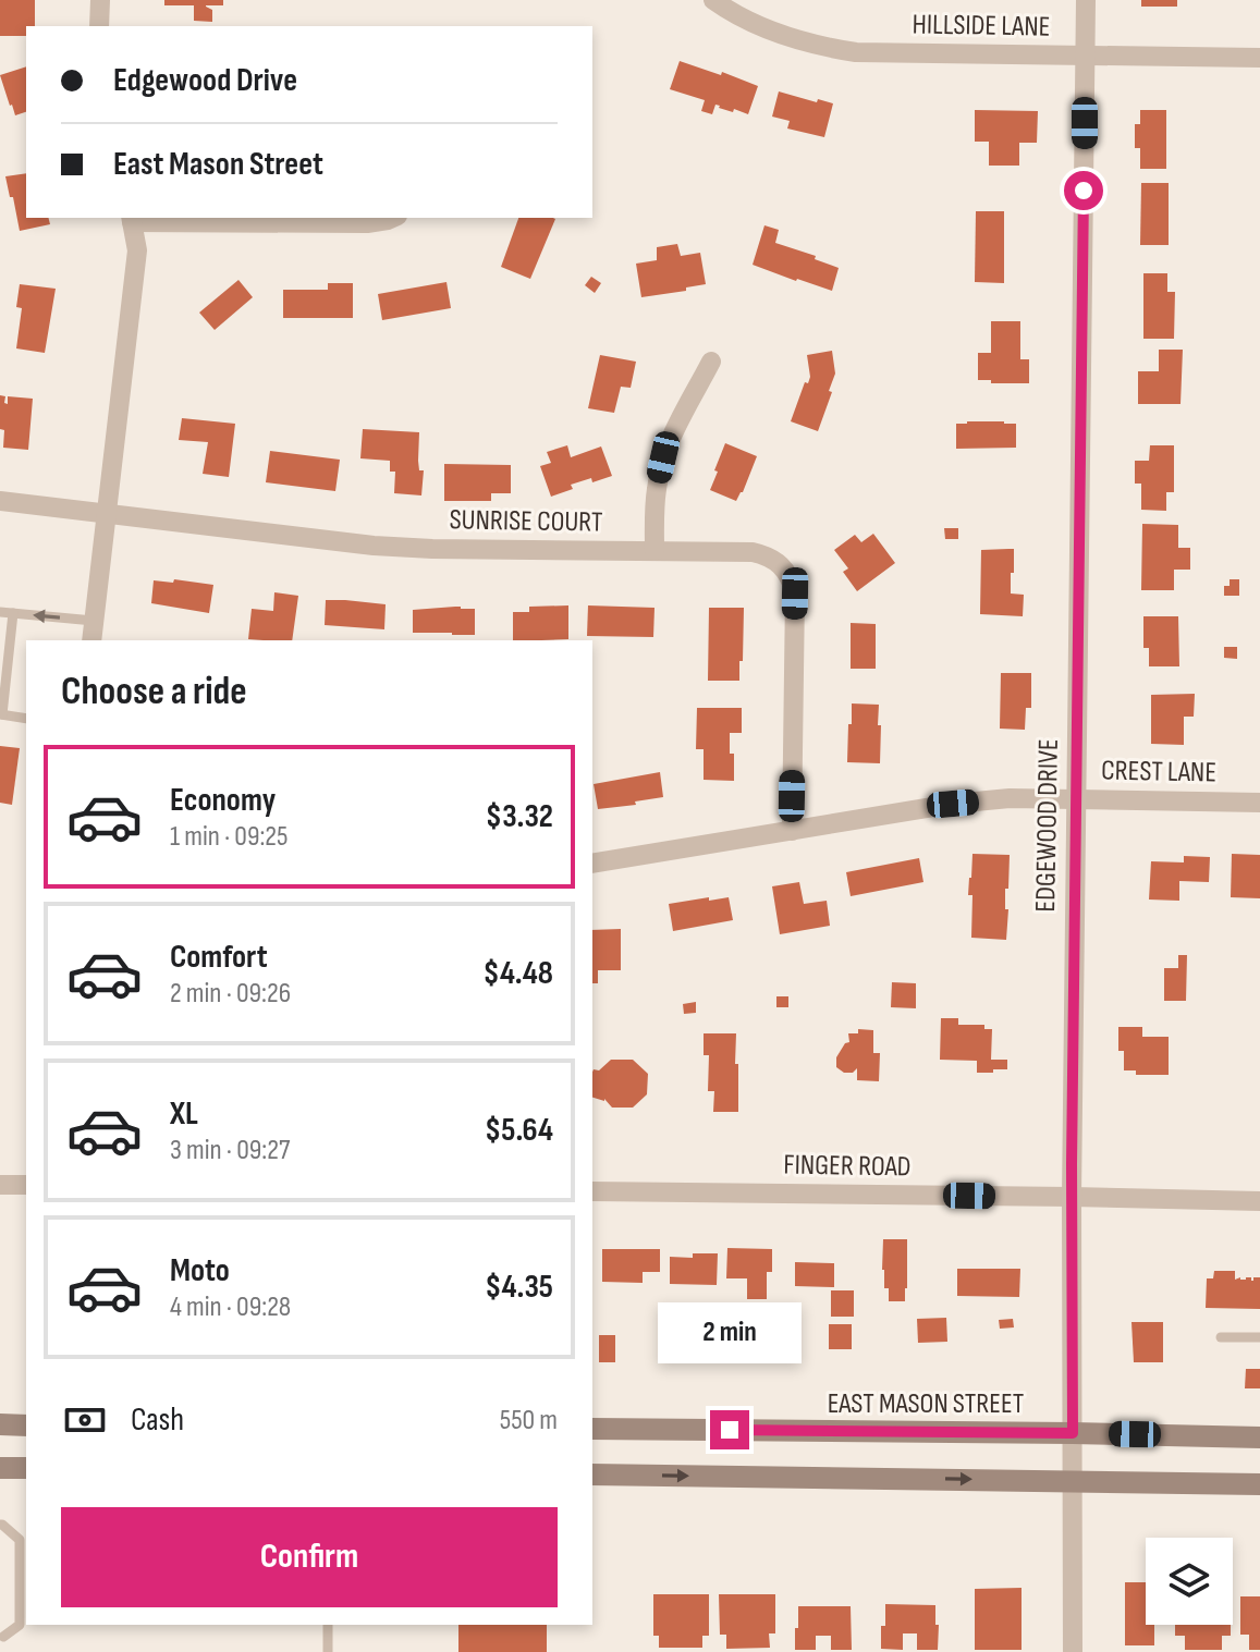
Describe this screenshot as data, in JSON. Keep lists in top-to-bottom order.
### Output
{
  "streets": {
    "main road": ["EAST MASON STREET"],
    "street": [
      "HILLSIDE LANE",
      "SUNRISE COURT",
      "CREST LANE",
      "EDGEWOOD DRIVE",
      "FINGER ROAD"
    ]
  },
  "crossings": [
    ["HILLSIDE LANE", "EDGEWOOD DRIVE"],
    ["SUNRISE COURT", "CREST LANE"],
    ["CREST LANE", "EDGEWOOD DRIVE"],
    ["EDGEWOOD DRIVE", "FINGER ROAD"],
    ["EDGEWOOD DRIVE", "EAST MASON STREET"]
  ],
  "page": {
    "banner": ["Edgewood Drive", "East Mason Street"],
    "heading": "Choose a ride",
    "list": [
      {
        "name": "Economy",
        "note": "1 min · 09:25",
        "value": "$3.32"
      },
      {
        "name": "Comfort",
        "note": "2 min · 09:26",
        "value": "$4.48"
      },
      {
        "name": "XL",
        "note": "3 min · 09:27",
        "value": "$5.64"
      },
      {
        "name": "Moto",
        "note": "4 min · 09:28",
        "value": "$4.35"
      }
    ],
    "bubble": "2 min",
    "pay": ["Cash", "550 m"],
    "buttons": "Confirm"
  }
}
